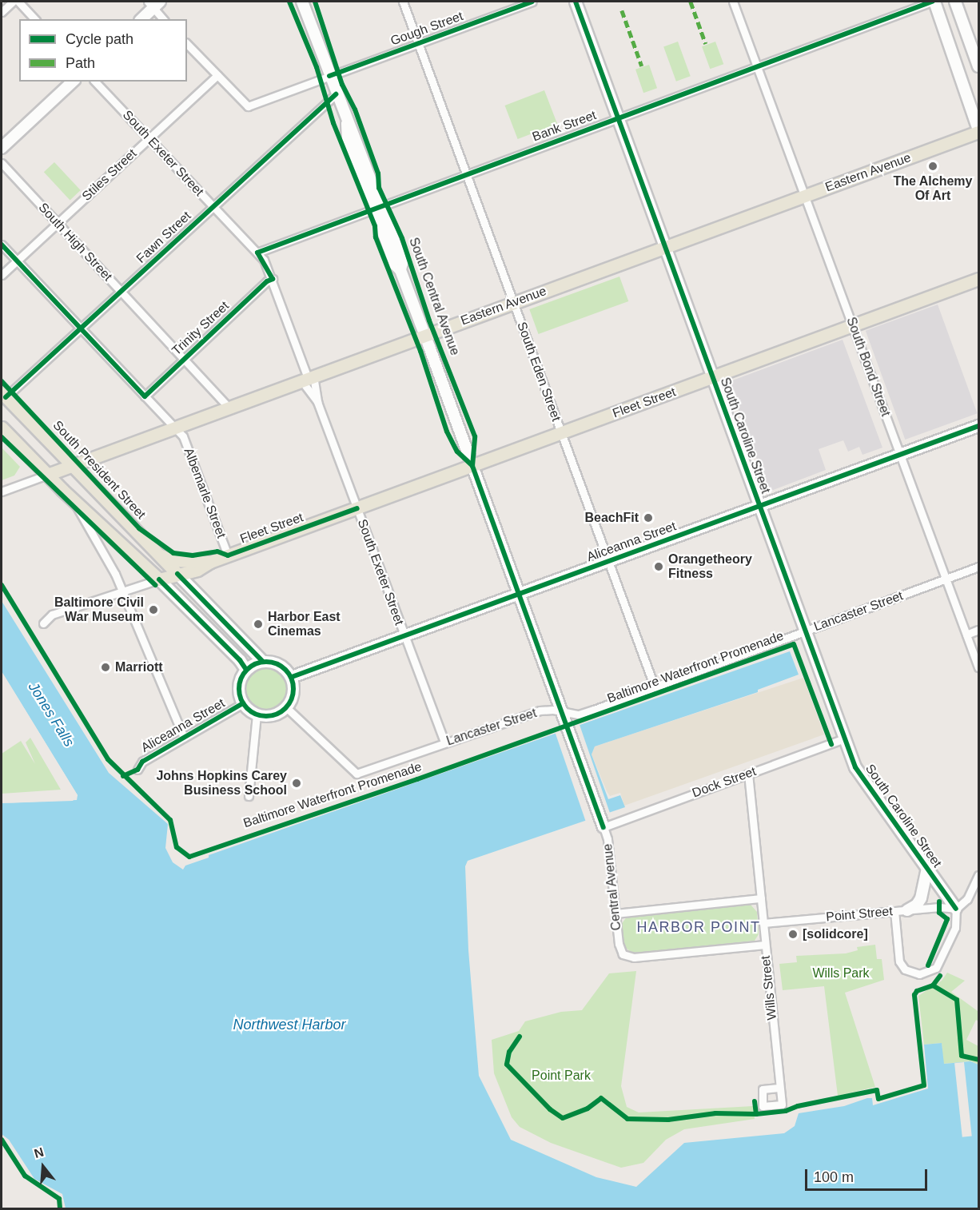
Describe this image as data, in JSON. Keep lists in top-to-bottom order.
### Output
{
  "streets": {
    "main road": ["Eastern Avenue", "Fleet Street", "South President Street"],
    "street": [
      "Gough Street",
      "Bank Street",
      "South Exeter Street",
      "Stiles Street",
      "Fawn Street",
      "South High Street",
      "South Central Avenue",
      "Trinity Street",
      "South Bond Street",
      "South Eden Street",
      "South Caroline Street",
      "Albemarle Street",
      "Aliceanna Street",
      "Lancaster Street",
      "Dock Street",
      "Central Avenue",
      "Point Street",
      "Wills Street"
    ],
    "cycle path": ["Baltimore Waterfront Promenade"]
  },
  "crossings": [
    ["Gough Street", "Stiles Street"],
    ["Gough Street", "South Central Avenue"],
    ["Gough Street", "South Eden Street"],
    ["Bank Street", "South Exeter Street"],
    ["Bank Street", "South Central Avenue"],
    ["Bank Street", "South Bond Street"],
    ["Bank Street", "South Eden Street"],
    ["Bank Street", "South Caroline Street"],
    ["South Exeter Street", "Eastern Avenue"],
    ["South Exeter Street", "Stiles Street"],
    ["South Exeter Street", "Fawn Street"],
    ["South Exeter Street", "Trinity Street"],
    ["South Exeter Street", "Fleet Street"],
    ["South Exeter Street", "Aliceanna Street"],
    ["South Exeter Street", "Lancaster Street"],
    ["Eastern Avenue", "South High Street"],
    ["Eastern Avenue", "South Central Avenue"],
    ["Eastern Avenue", "South Bond Street"],
    ["Eastern Avenue", "South Eden Street"],
    ["Eastern Avenue", "South Caroline Street"],
    ["Eastern Avenue", "South President Street"],
    ["Eastern Avenue", "Albemarle Street"],
    ["Stiles Street", "South High Street"],
    ["Stiles Street", "Albemarle Street"],
    ["Fawn Street", "South High Street"],
    ["Fawn Street", "South Central Avenue"],
    ["Fawn Street", "South President Street"],
    ["Fawn Street", "Albemarle Street"],
    ["South High Street", "Trinity Street"],
    ["South Central Avenue", "Fleet Street"],
    ["South Central Avenue", "Aliceanna Street"],
    ["South Central Avenue", "Lancaster Street"],
    ["South Central Avenue", "Central Avenue"],
    ["Trinity Street", "Albemarle Street"],
    ["South Bond Street", "Fleet Street"],
    ["South Bond Street", "Aliceanna Street"],
    ["South Bond Street", "Lancaster Street"],
    ["South Eden Street", "Fleet Street"],
    ["South Eden Street", "Aliceanna Street"],
    ["South Eden Street", "Lancaster Street"],
    ["Fleet Street", "South Caroline Street"],
    ["Fleet Street", "South President Street"],
    ["Fleet Street", "Albemarle Street"],
    ["South Caroline Street", "Aliceanna Street"],
    ["South Caroline Street", "Lancaster Street"],
    ["South Caroline Street", "Dock Street"],
    ["South Caroline Street", "Point Street"],
    ["South President Street", "Aliceanna Street"],
    ["South President Street", "Lancaster Street"],
    ["Aliceanna Street", "Lancaster Street"],
    ["Lancaster Street", "Central Avenue"],
    ["Dock Street", "Central Avenue"],
    ["Dock Street", "Wills Street"],
    ["Central Avenue", "Wills Street"],
    ["Point Street", "Wills Street"]
  ],
  "districts": ["HARBOR POINT"],
  "water": ["Jones Falls", "Northwest Harbor"],
  "parks": ["Wills Park", "Point Park"],
  "places": [
    "The Alchemy Of Art",
    "BeachFit",
    "Orangetheory Fitness",
    "Baltimore Civil War Museum",
    "Harbor East Cinemas",
    "Marriott",
    "Johns Hopkins Carey Business School",
    "[solidcore]"
  ],
  "legend": ["Cycle path", "Path"],
  "scale_bar": "100 m",
  "north": "top"
}
